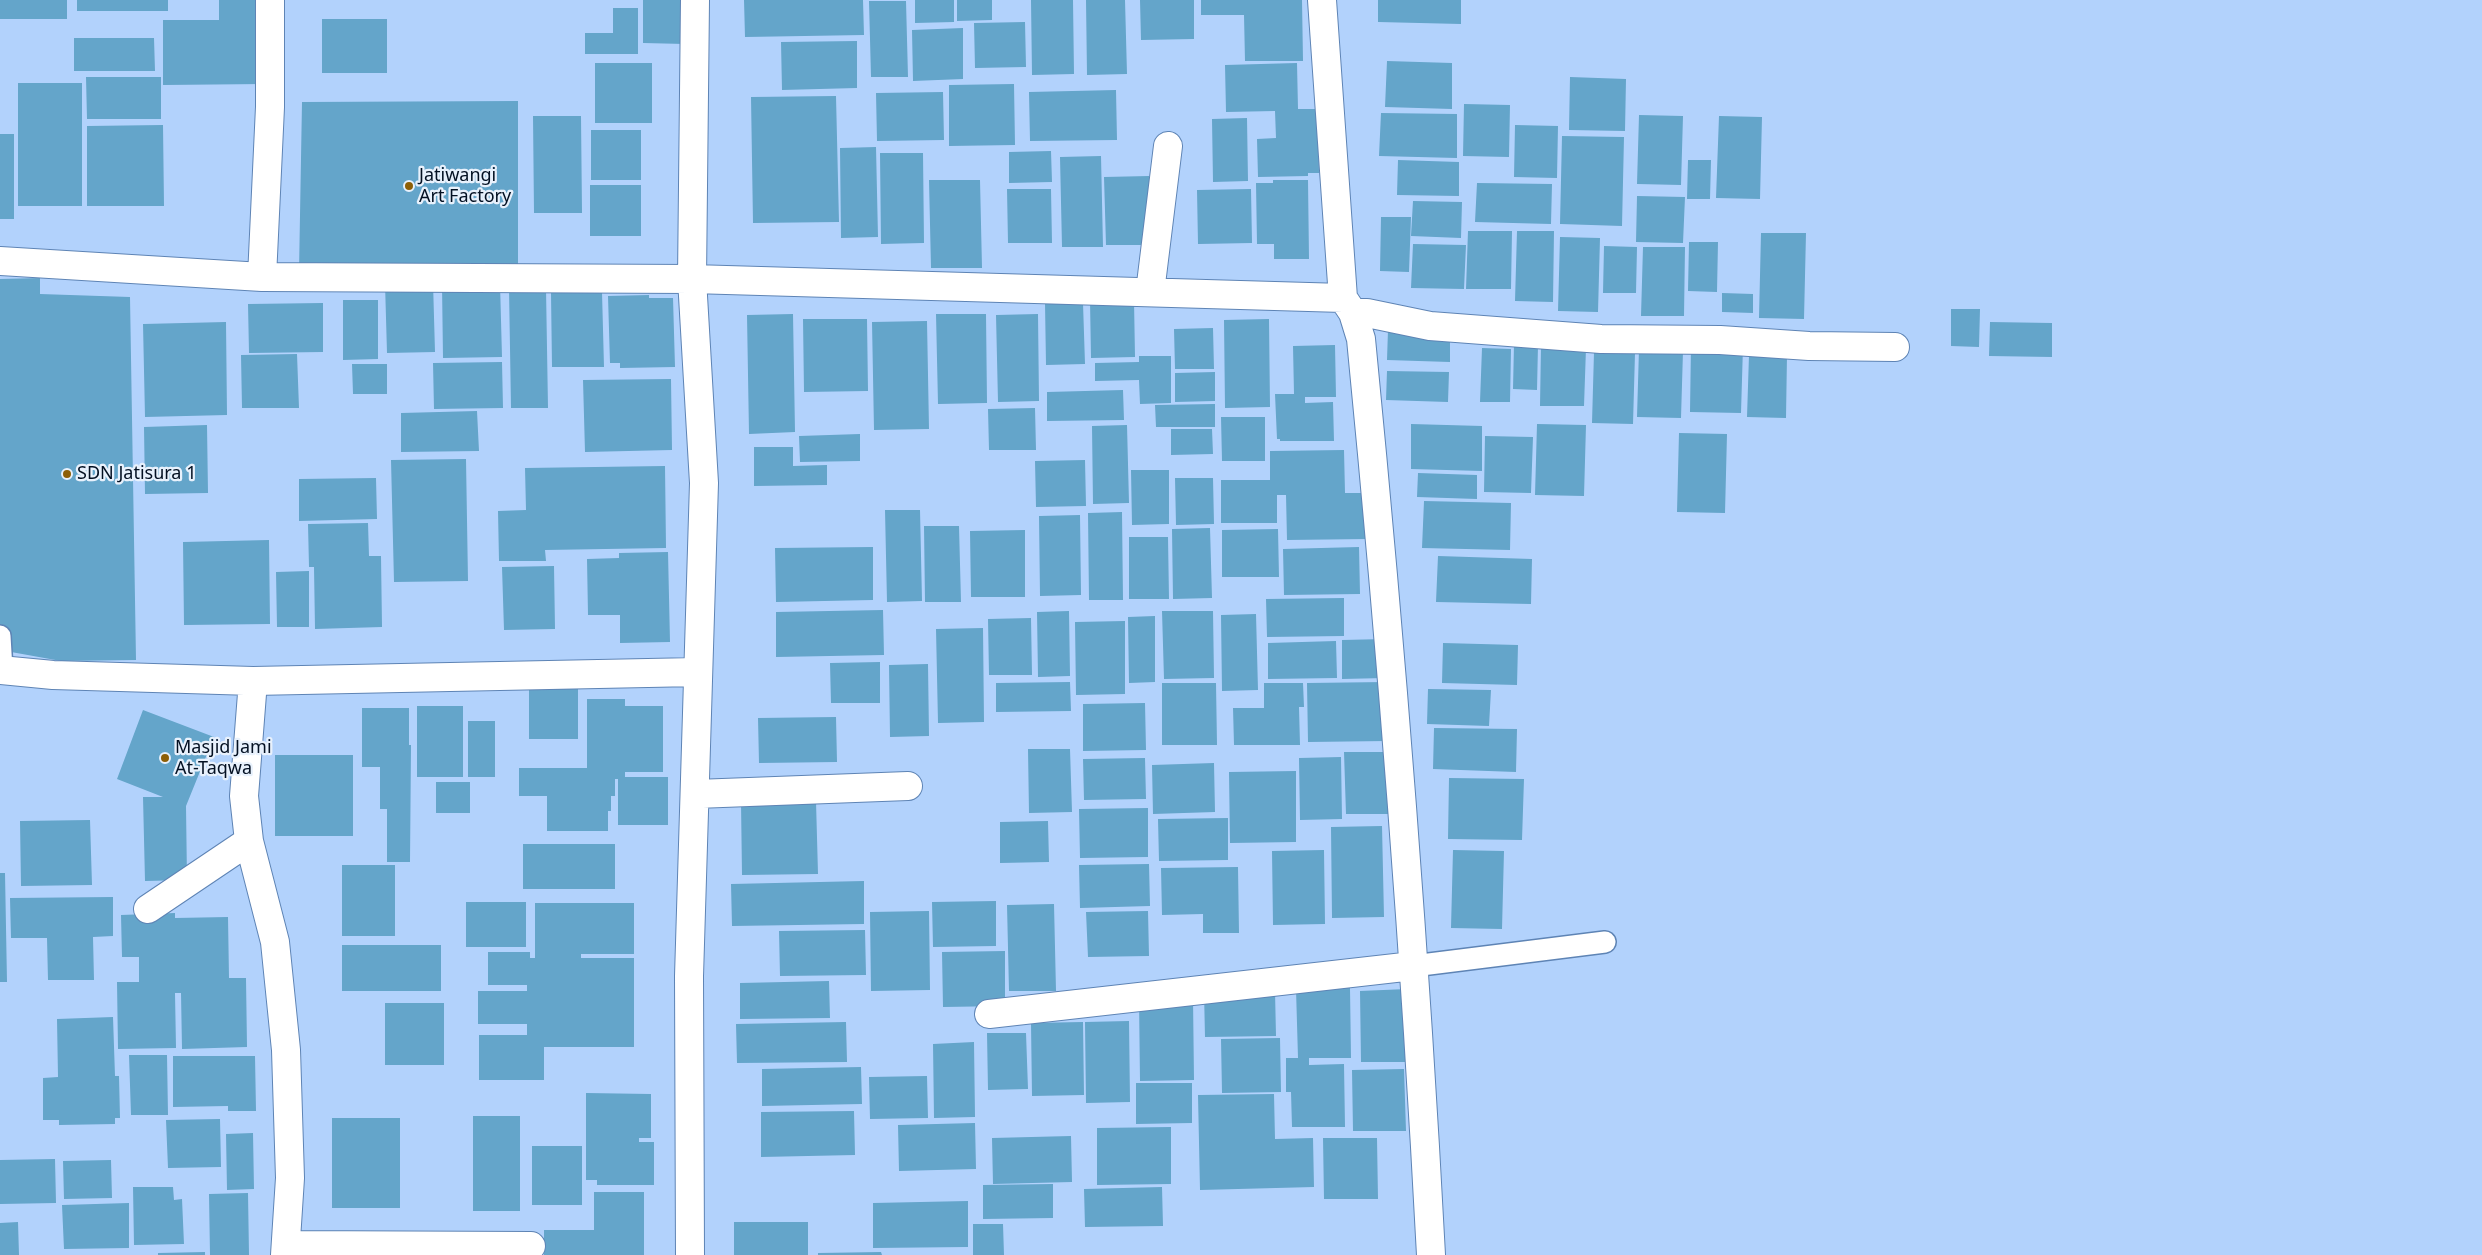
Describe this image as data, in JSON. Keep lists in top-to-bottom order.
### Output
{
  "places": ["Jatiwangi Art Factory", "SDN Jatisura 1", "Masjid Jami At-Taqwa"]
}
